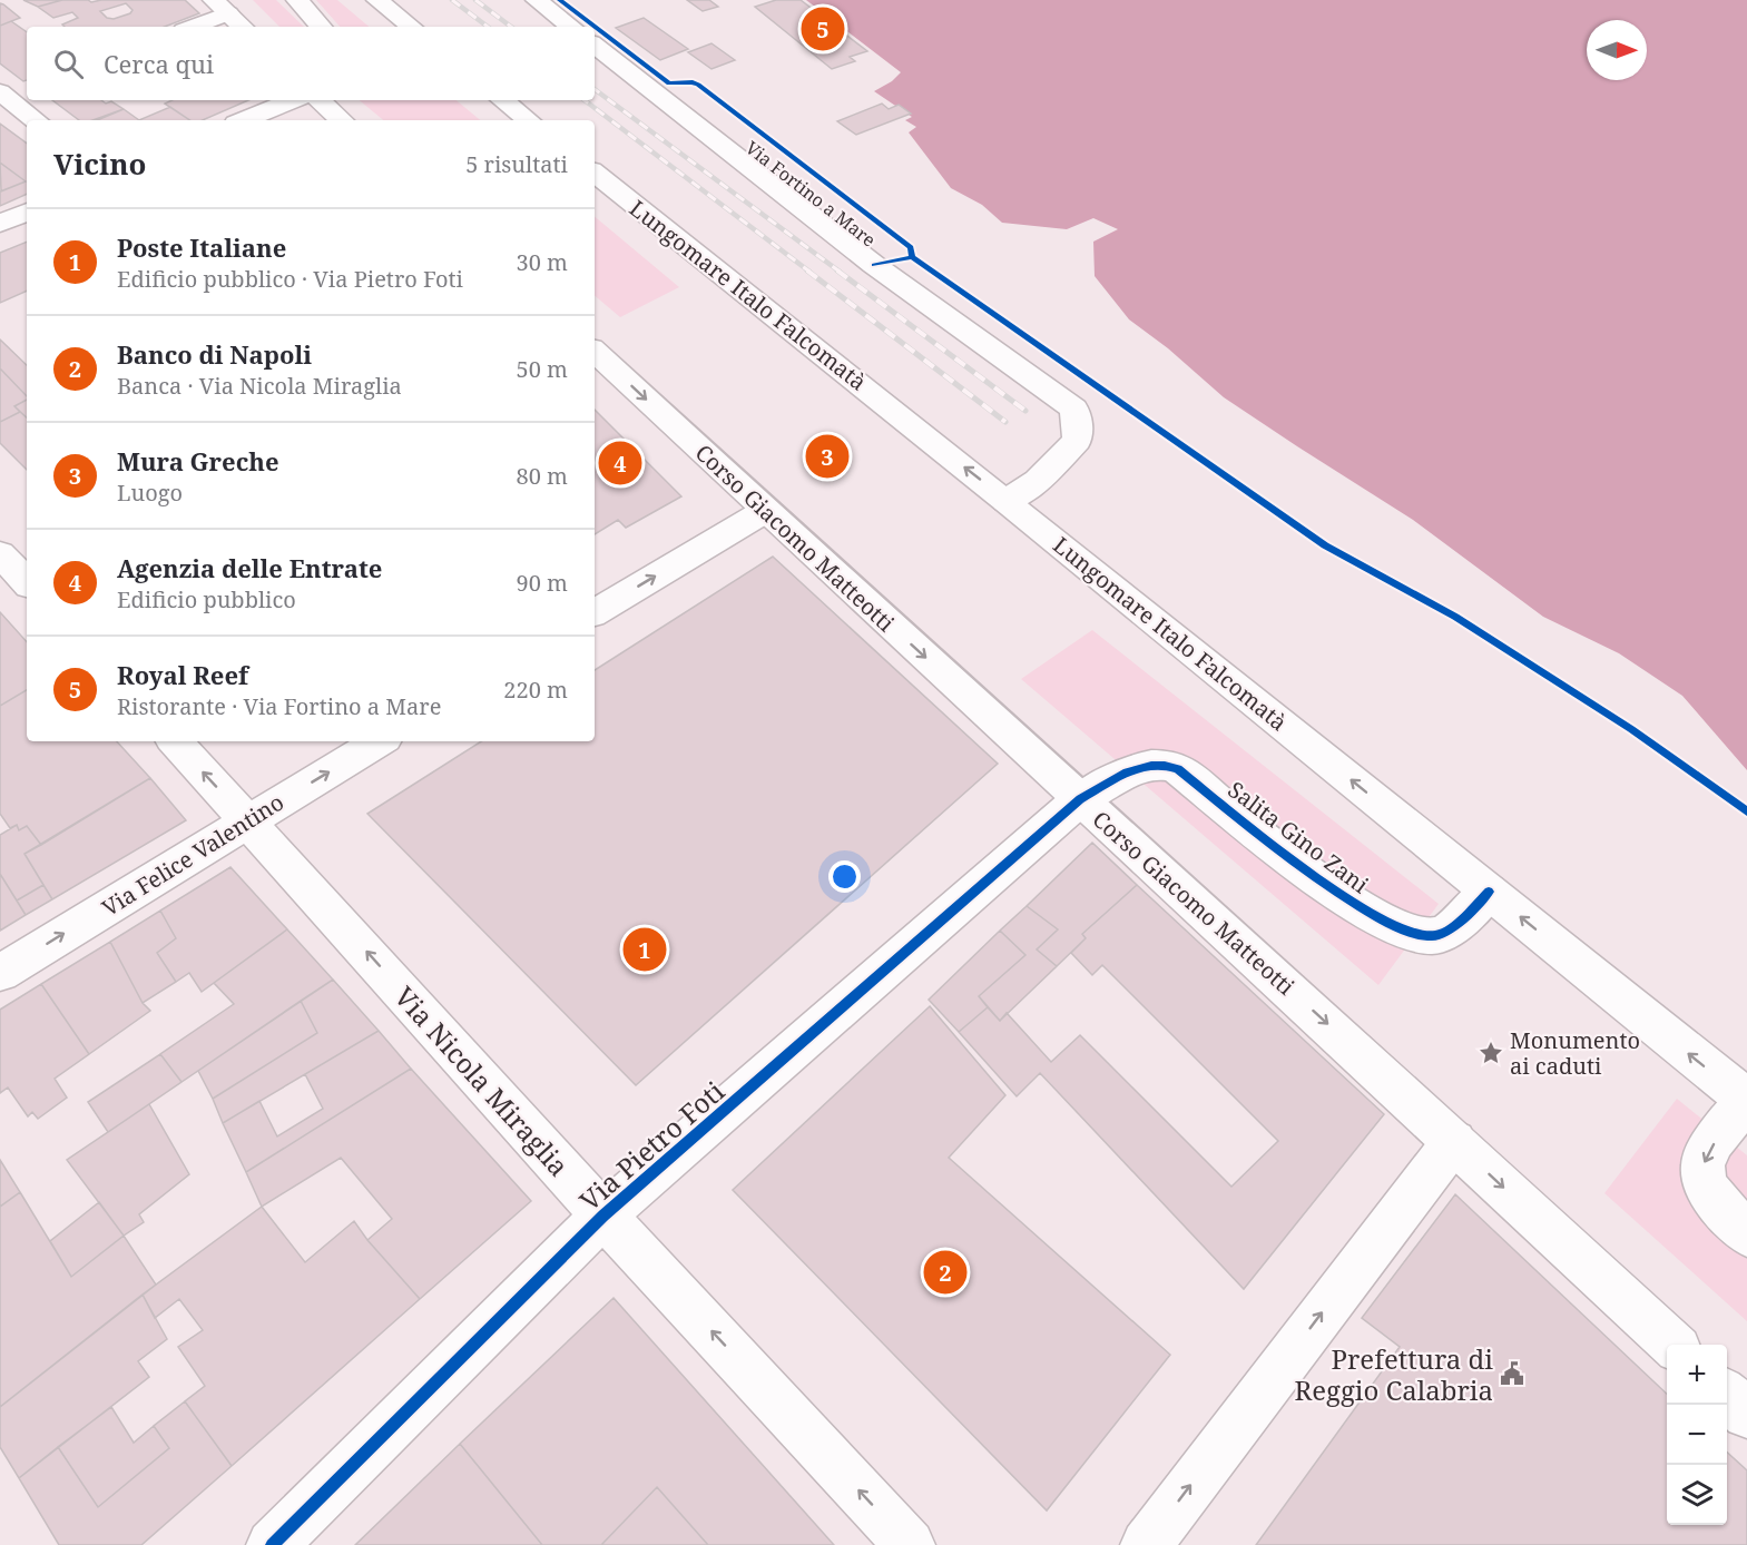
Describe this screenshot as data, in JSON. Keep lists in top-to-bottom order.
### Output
{
  "streets": {
    "street": [
      "Via Fortino a Mare",
      "Lungomare Italo Falcomatà",
      "Corso Giacomo Matteotti",
      "Salita Gino Zani",
      "Via Felice Valentino",
      "Via Nicola Miraglia",
      "Via Pietro Foti"
    ]
  },
  "crossings": [
    ["Via Fortino a Mare", "Lungomare Italo Falcomatà"],
    ["Lungomare Italo Falcomatà", "Salita Gino Zani"],
    ["Corso Giacomo Matteotti", "Salita Gino Zani"],
    ["Corso Giacomo Matteotti", "Via Pietro Foti"],
    ["Salita Gino Zani", "Via Pietro Foti"],
    ["Via Felice Valentino", "Via Nicola Miraglia"],
    ["Via Nicola Miraglia", "Via Pietro Foti"]
  ],
  "one_way": [
    "Lungomare Italo Falcomatà",
    "Corso Giacomo Matteotti",
    "Via Felice Valentino",
    "Via Nicola Miraglia"
  ],
  "places": {
    "place": ["Monumento ai caduti"],
    "public building": ["Prefettura di Reggio Calabria"]
  },
  "north": "right",
  "page": {
    "pins": [
      "5",
      "3",
      "4",
      "1",
      "2"
    ],
    "search": "Cerca qui",
    "heading": ["Vicino", "5 risultati"],
    "list": [
      {
        "mark": "1",
        "name": "Poste Italiane",
        "note": "Edificio pubblico · Via Pietro Foti",
        "value": "30 m"
      },
      {
        "mark": "2",
        "name": "Banco di Napoli",
        "note": "Banca · Via Nicola Miraglia",
        "value": "50 m"
      },
      {
        "mark": "3",
        "name": "Mura Greche",
        "note": "Luogo",
        "value": "80 m"
      },
      {
        "mark": "4",
        "name": "Agenzia delle Entrate",
        "note": "Edificio pubblico",
        "value": "90 m"
      },
      {
        "mark": "5",
        "name": "Royal Reef",
        "note": "Ristorante · Via Fortino a Mare",
        "value": "220 m"
      }
    ],
    "map_buttons": ["+", "−"]
  }
}
